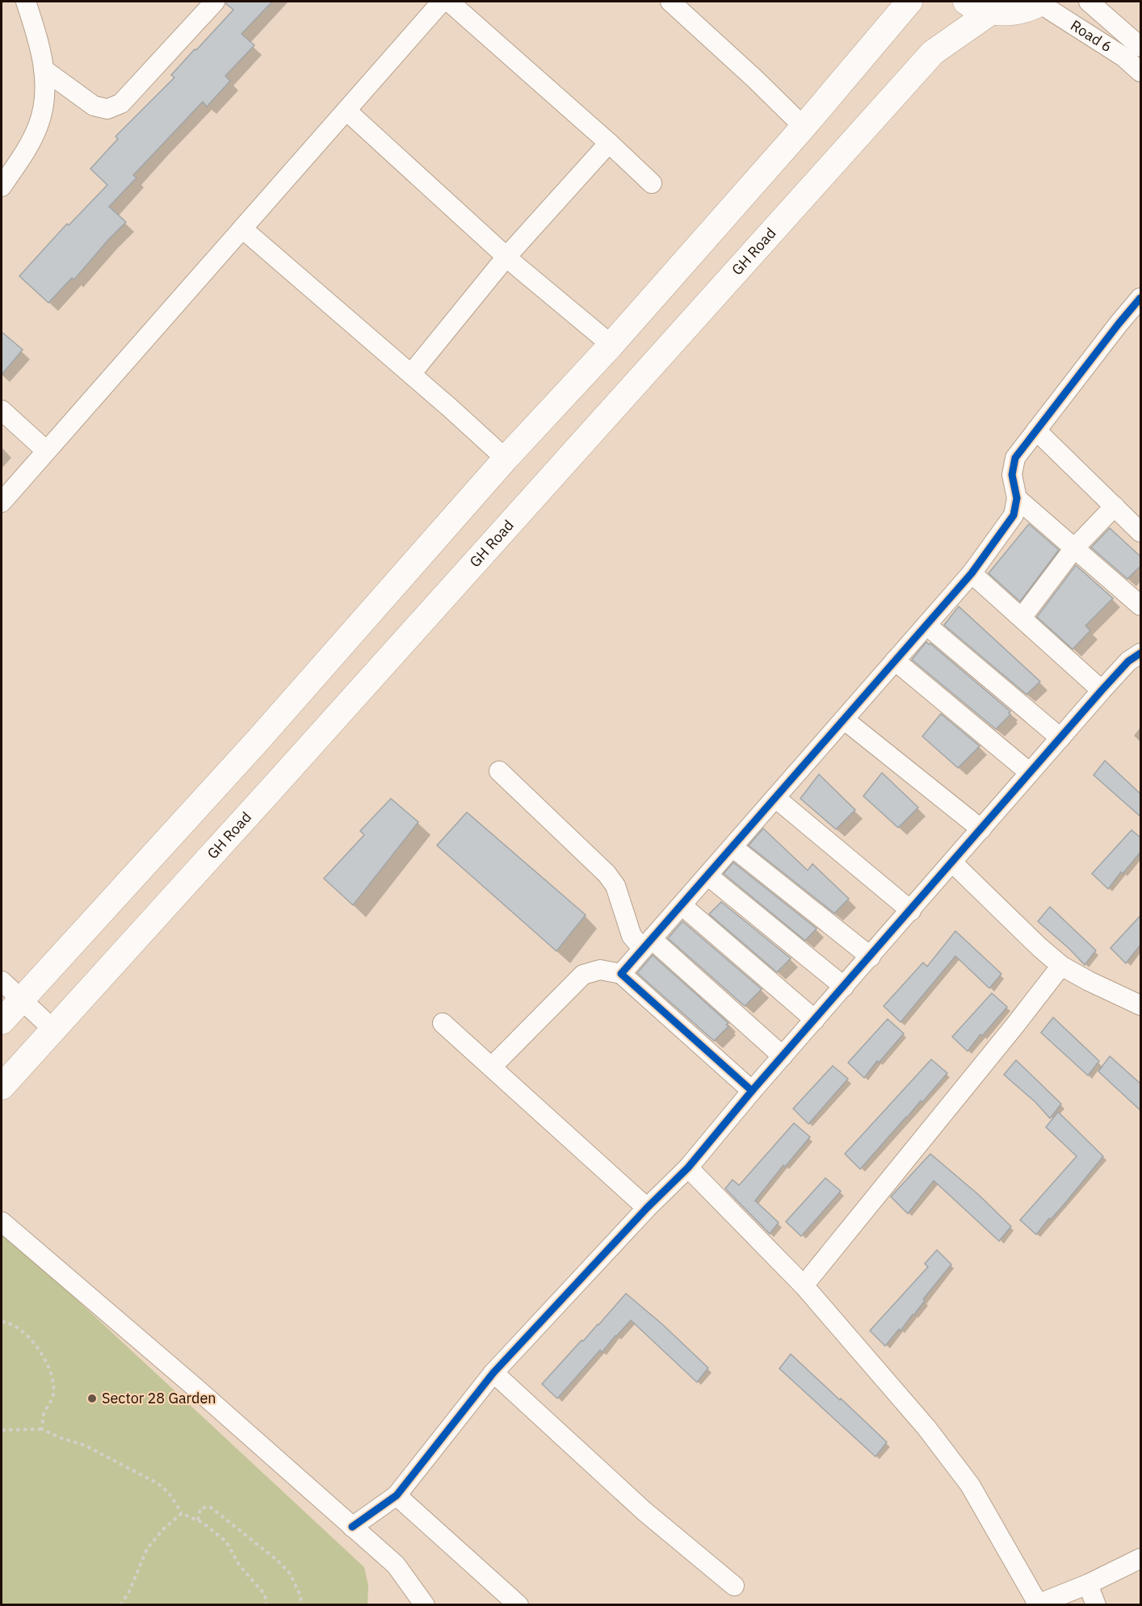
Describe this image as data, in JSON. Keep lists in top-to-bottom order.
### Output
{
  "streets": {
    "main road": ["GH Road"],
    "street": ["Road 6"]
  },
  "places": ["Sector 28 Garden"]
}
